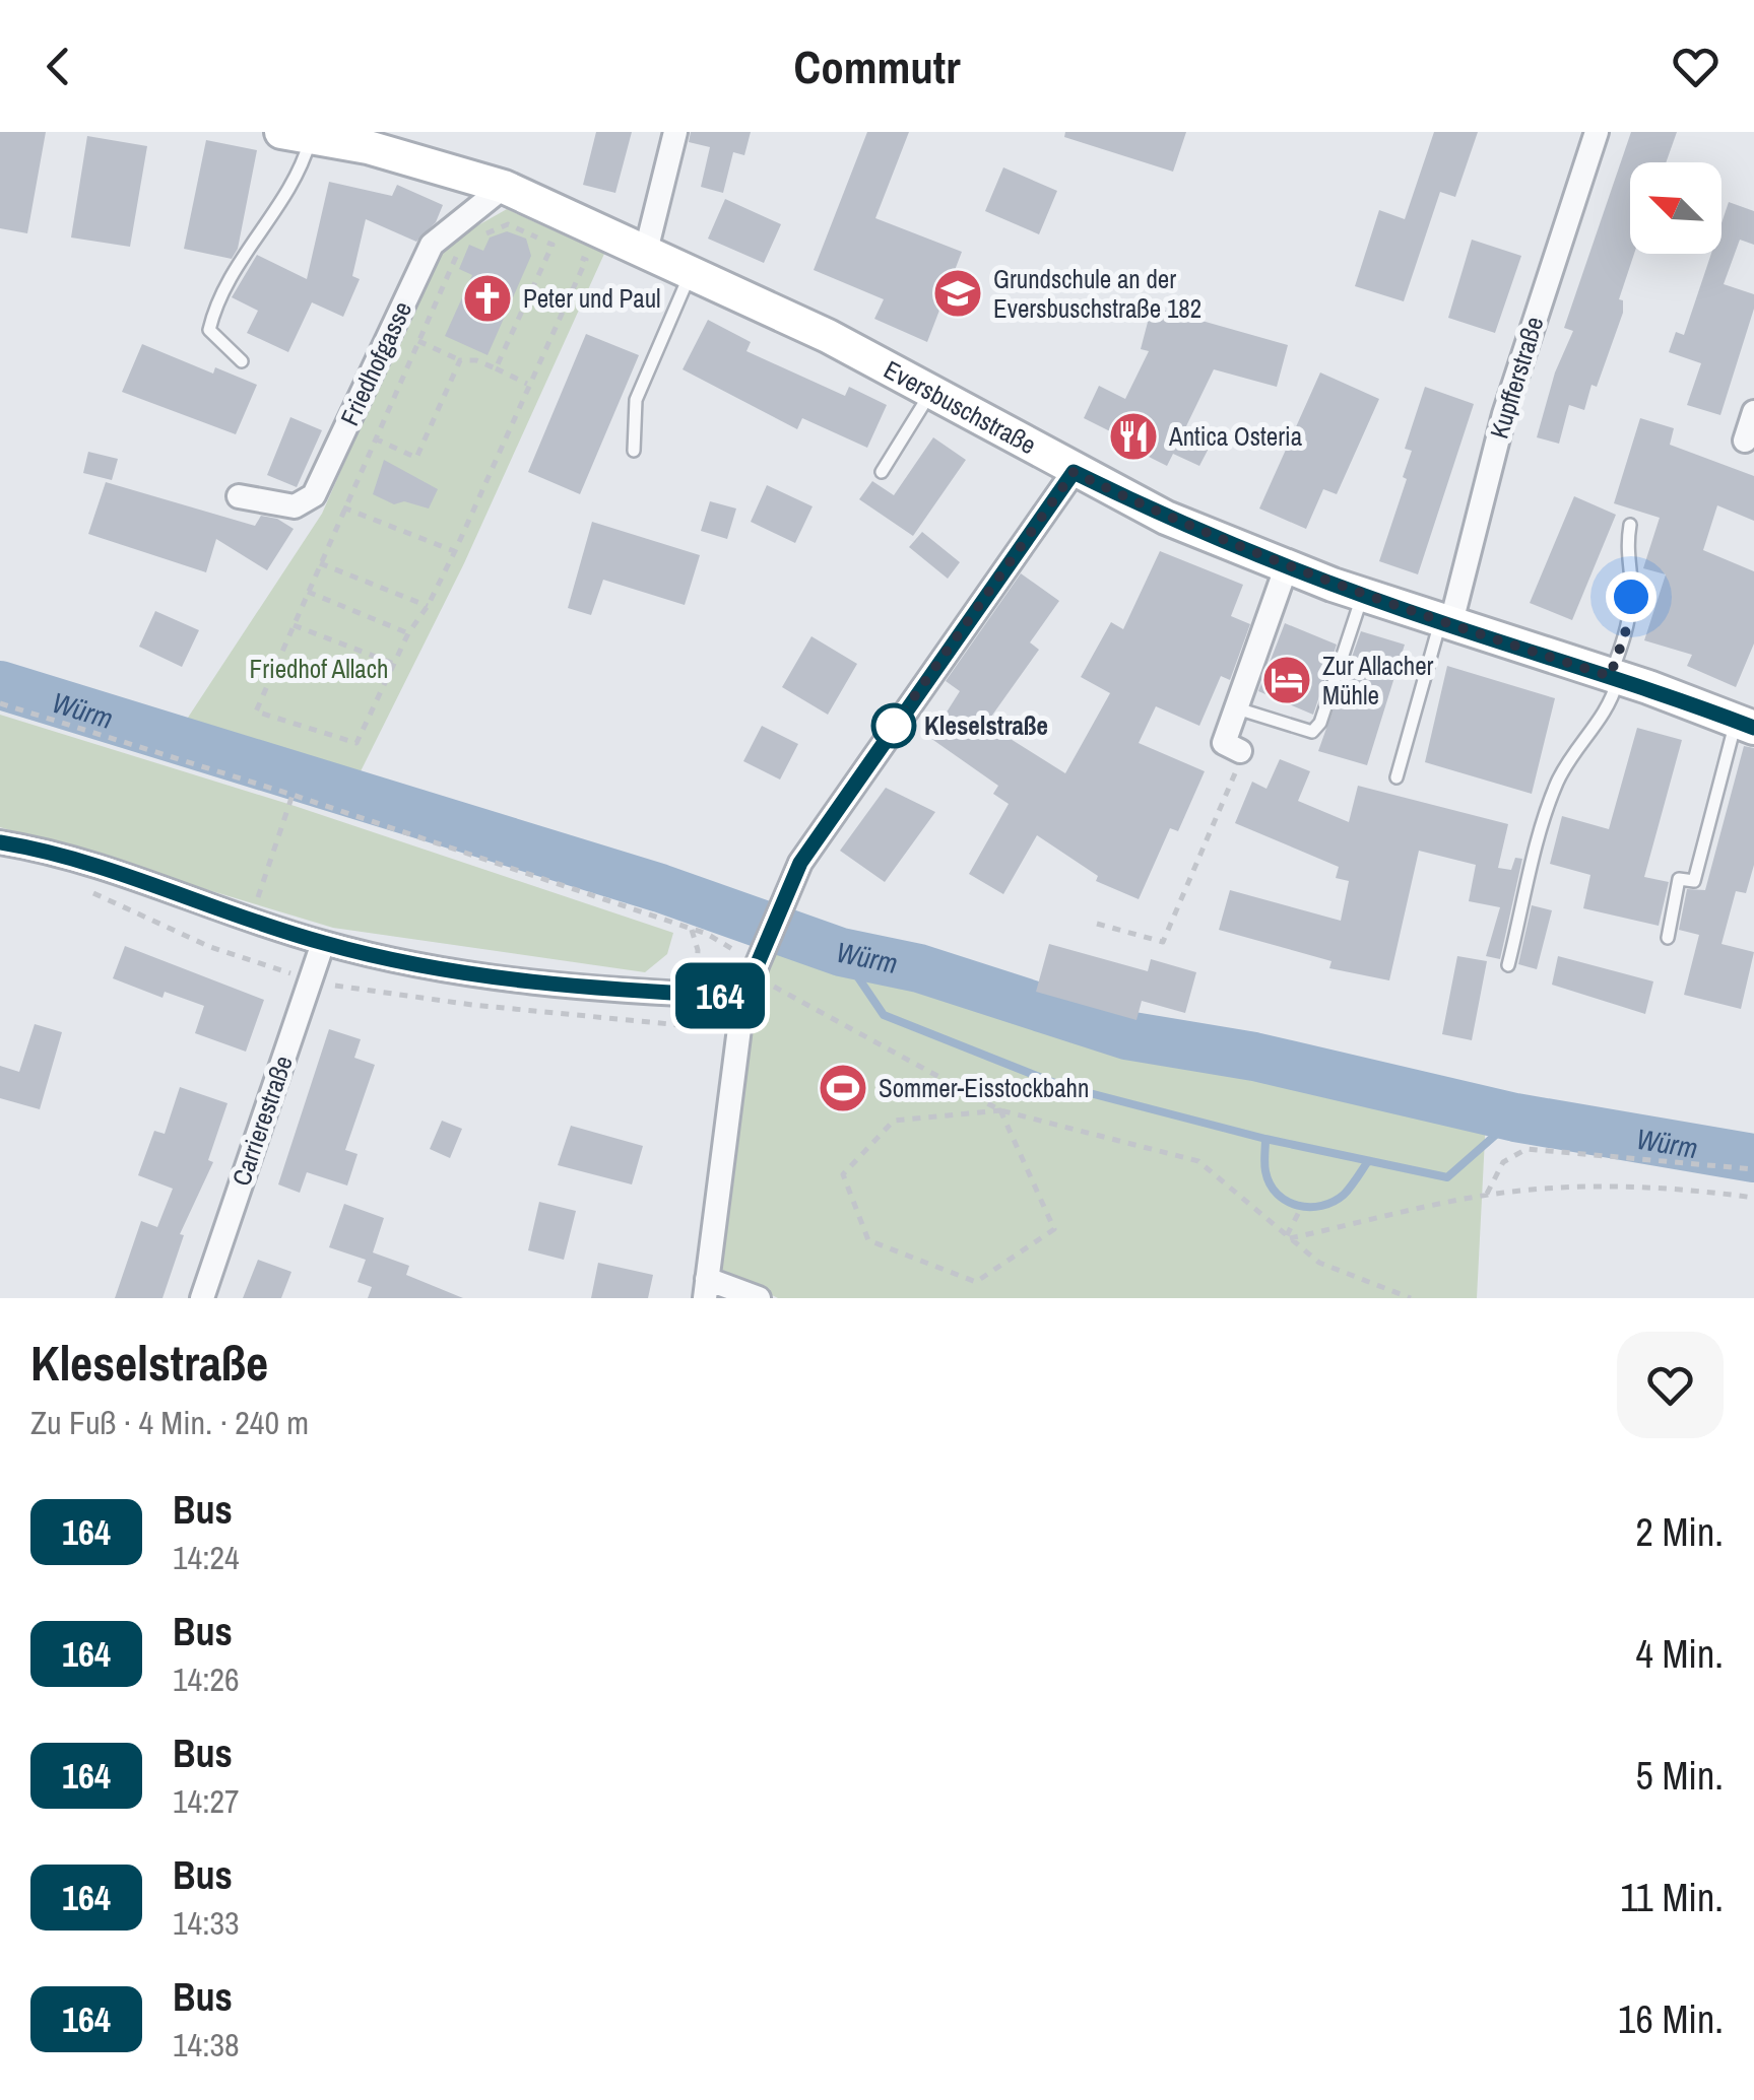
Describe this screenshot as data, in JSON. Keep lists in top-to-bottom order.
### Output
{
  "streets": {
    "main road": ["Eversbuschstraße"],
    "street": ["Friedhofgasse", "Kupfferstraße", "Carrierestraße"]
  },
  "crossings": [
    ["Friedhofgasse", "Eversbuschstraße"],
    ["Kupfferstraße", "Eversbuschstraße"]
  ],
  "water": ["Würm"],
  "parks": ["Friedhof Allach"],
  "places": {
    "school or university": ["Grundschule an der Eversbuschstraße 182"],
    "church": ["Peter und Paul"],
    "restaurant": ["Antica Osteria"],
    "hotel": ["Zur Allacher Mühle"],
    "other": ["Kleselstraße"],
    "sports": ["Sommer-Eisstockbahn"]
  },
  "lines": ["bus line 164"],
  "north": "top left",
  "page": {
    "header": "Commutr",
    "on_map": "164",
    "heading": ["Kleselstraße", "Zu Fuß · 4 Min. · 240 m"],
    "list": [
      {
        "mark": "164",
        "name": "Bus",
        "note": "14:24",
        "value": "2 Min."
      },
      {
        "mark": "164",
        "name": "Bus",
        "note": "14:26",
        "value": "4 Min."
      },
      {
        "mark": "164",
        "name": "Bus",
        "note": "14:27",
        "value": "5 Min."
      },
      {
        "mark": "164",
        "name": "Bus",
        "note": "14:33",
        "value": "11 Min."
      },
      {
        "mark": "164",
        "name": "Bus",
        "note": "14:38",
        "value": "16 Min."
      }
    ]
  }
}
